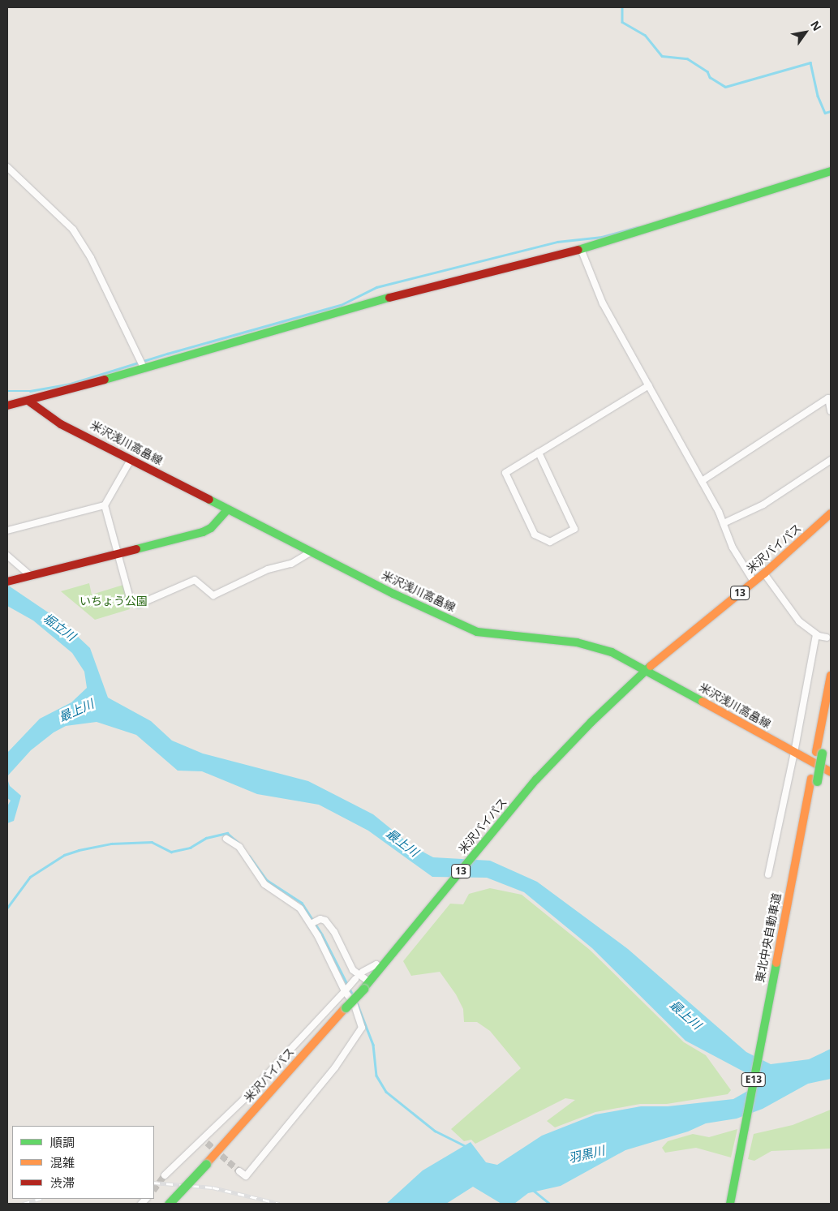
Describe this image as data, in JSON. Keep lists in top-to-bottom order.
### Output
{
  "streets": {
    "main road": [
      "米沢浅川高畠線",
      "米沢バイパス",
      "13",
      "東北中央自動車道",
      "E13"
    ]
  },
  "crossings": [
    ["米沢浅川高畠線", "米沢バイパス"]
  ],
  "water": ["堀立川", "最上川", "羽黒川"],
  "parks": ["いちょう公園"],
  "legend": ["順調", "混雑", "渋滞"],
  "north": "top right"
}
